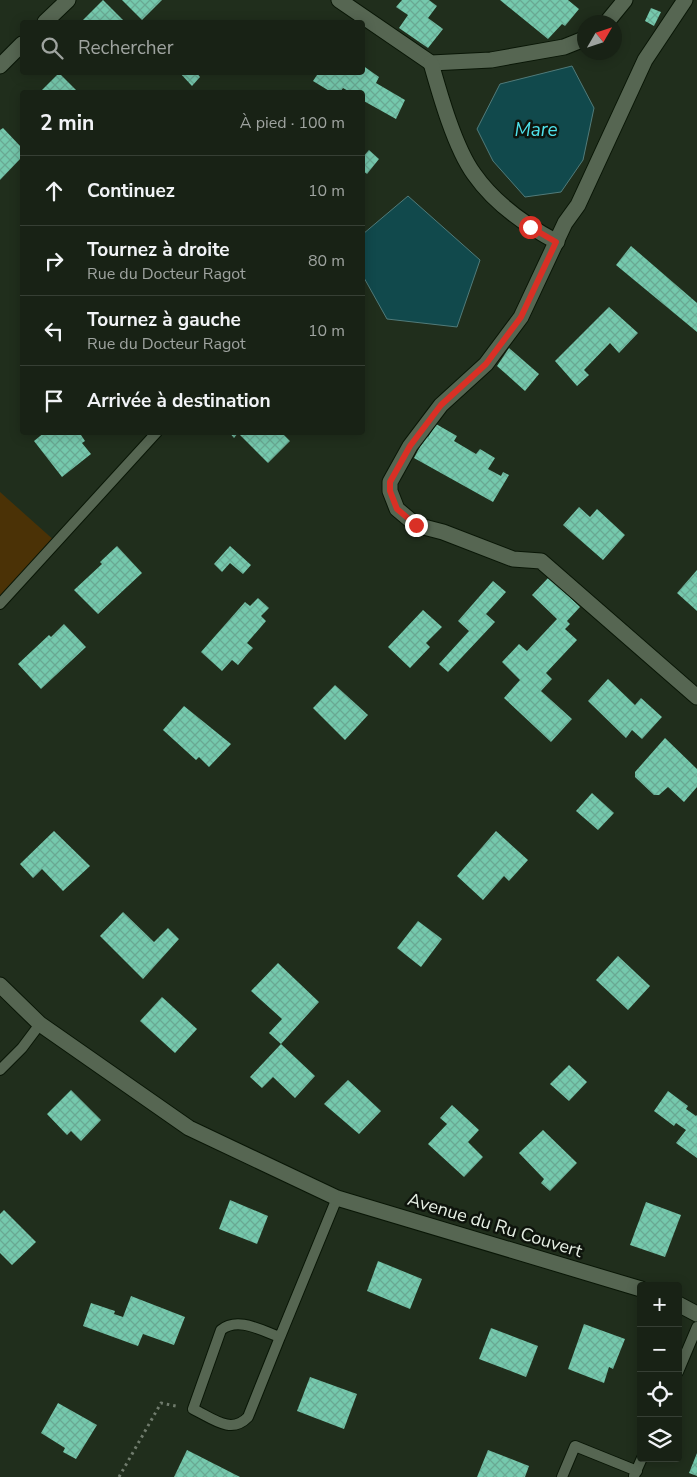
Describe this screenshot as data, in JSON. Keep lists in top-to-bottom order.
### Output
{
  "streets": {
    "street": ["Avenue du Ru Couvert"]
  },
  "water": ["Mare"],
  "north": "top right",
  "page": {
    "search": "Rechercher",
    "heading": ["2 min", "À pied · 100 m"],
    "list": [
      ["Continuez", "10 m"],
      ["Tournez à droite", "Rue du Docteur Ragot", "80 m"],
      ["Tournez à gauche", "Rue du Docteur Ragot", "10 m"],
      "Arrivée à destination"
    ],
    "map_buttons": ["+", "−"]
  }
}
